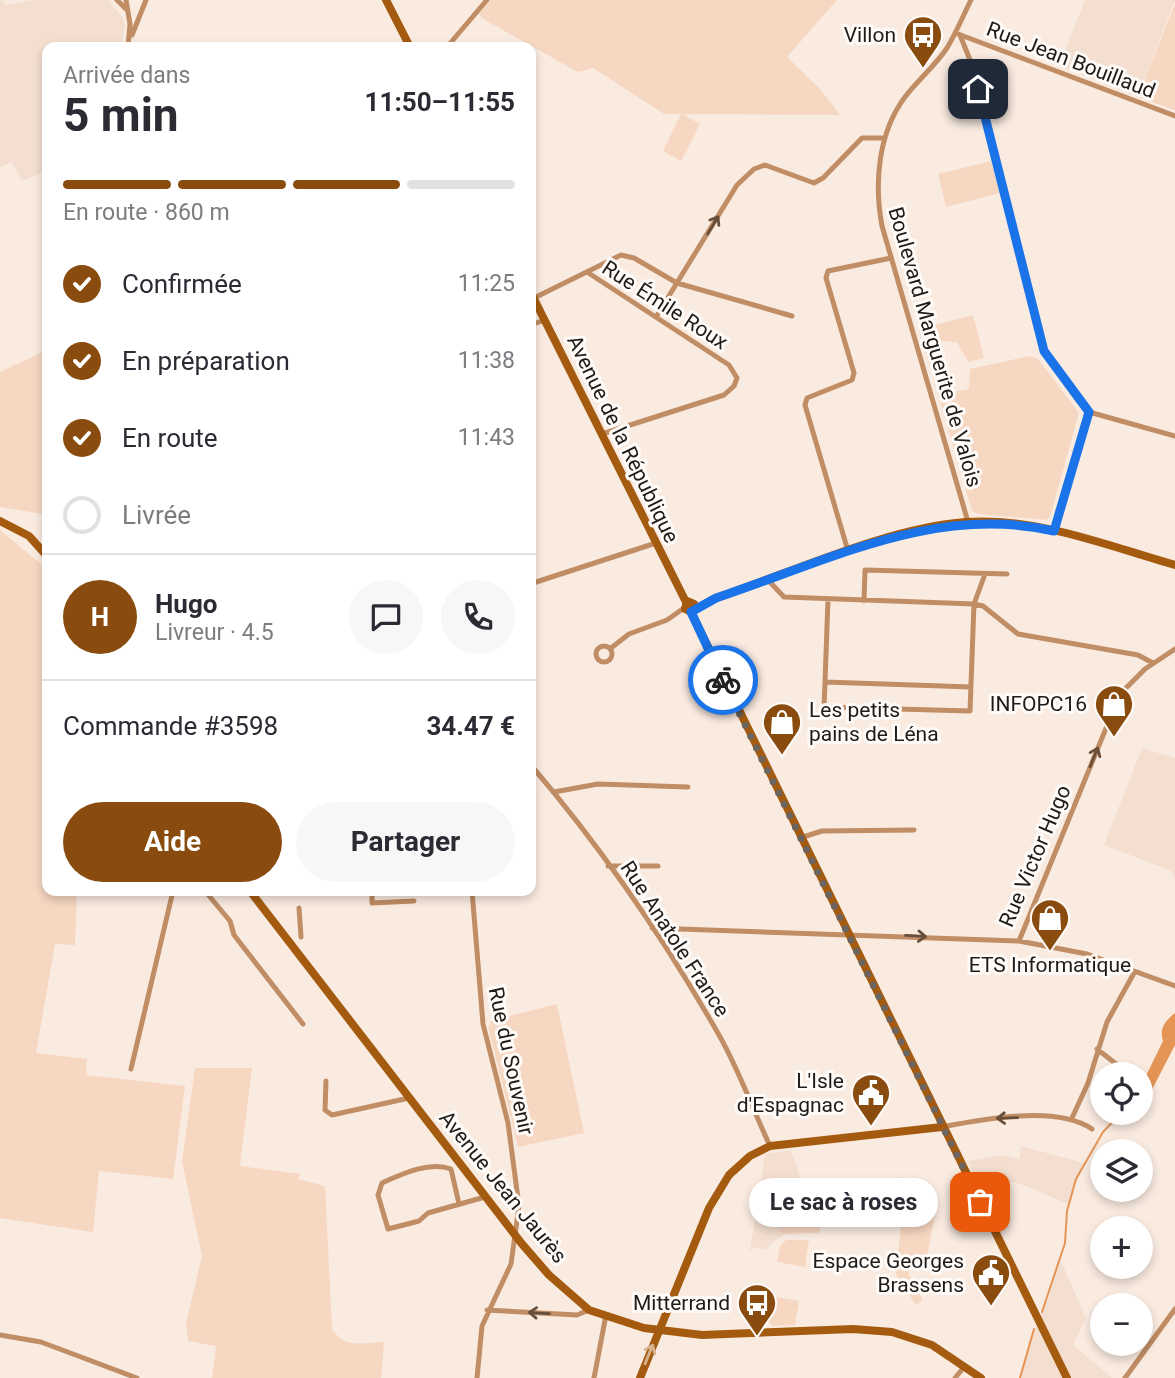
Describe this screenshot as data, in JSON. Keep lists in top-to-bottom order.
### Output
{
  "streets": {
    "main road": ["Avenue de la République", "Avenue Jean Jaurès"],
    "street": [
      "Rue Jean Bouillaud",
      "Rue Émile Roux",
      "Boulevard Marguerite de Valois",
      "Rue Victor Hugo",
      "Rue Anatole France",
      "Rue du Souvenir"
    ]
  },
  "crossings": [
    ["Rue Jean Bouillaud", "Boulevard Marguerite de Valois"],
    ["Rue Émile Roux", "Avenue de la République"],
    ["Avenue de la République", "Rue Victor Hugo"],
    ["Rue Victor Hugo", "Rue Anatole France"],
    ["Rue du Souvenir", "Avenue Jean Jaurès"]
  ],
  "one_way": ["Rue Victor Hugo"],
  "places": {
    "bus stop": ["Villon", "Mitterrand"],
    "shop": ["INFOPC16", "Les petits pains de Léna", "ETS Informatique"],
    "public building": ["L'Isle d'Espagnac", "Espace Georges Brassens"],
    "other": ["Le sac à roses"]
  },
  "page": {
    "heading": ["5 min", "Arrivée dans", "11:50–11:55"],
    "panel": [
      "Hugo",
      "Livreur · 4.5",
      "Commande #3598",
      "34.47 €"
    ],
    "bar": "En route · 860 m",
    "list": [
      ["Confirmée", "11:25"],
      ["En préparation", "11:38"],
      ["En route", "11:43"],
      "Livrée"
    ],
    "round": "H",
    "buttons": ["Aide", "Partager"],
    "map_buttons": ["+", "−"],
    "bubble": "Le sac à roses"
  }
}
